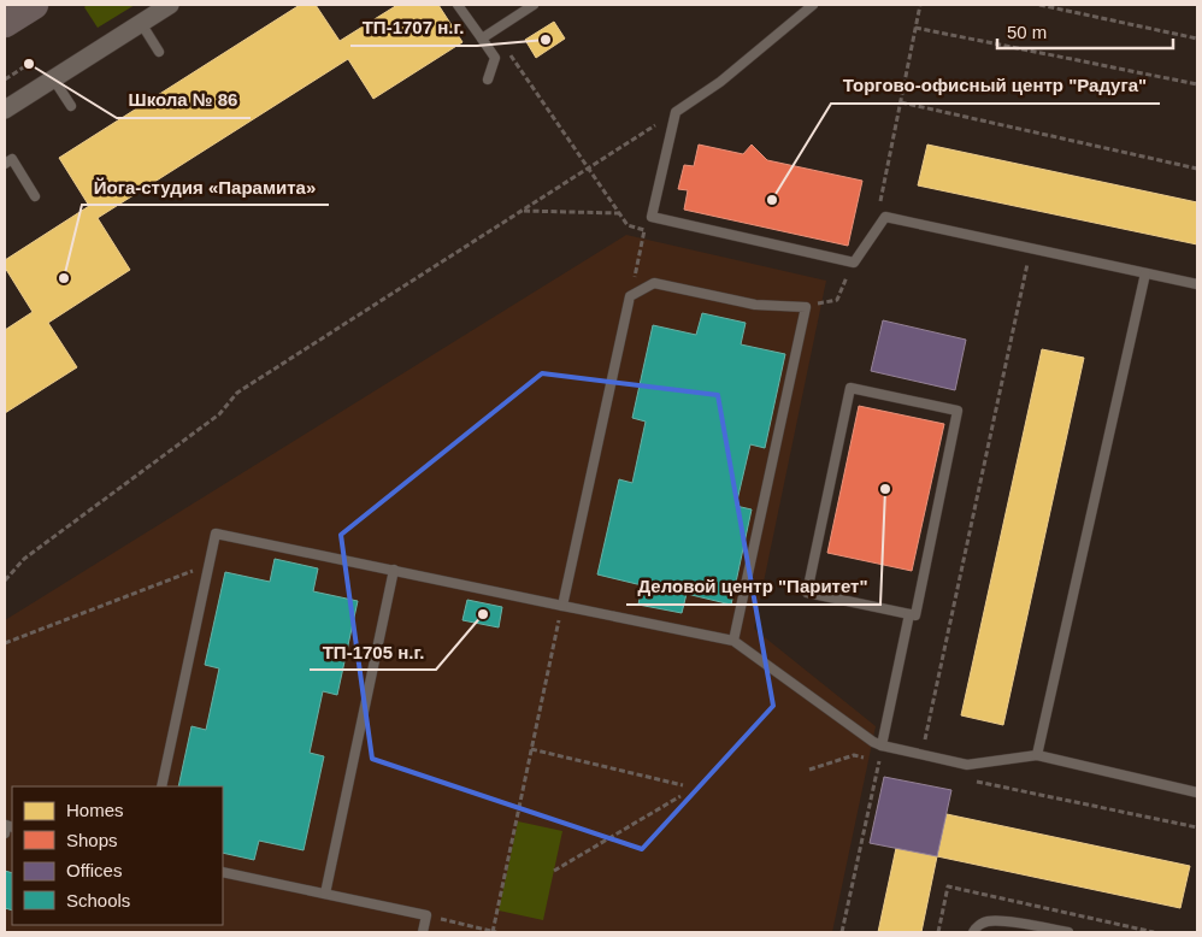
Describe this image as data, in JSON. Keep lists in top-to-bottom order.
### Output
{
  "places": [
    "ТП-1707 н.г.",
    "Школа № 86",
    "Торгово-офисный центр \"Радуга\"",
    "Йога-студия «Парамита»",
    "Деловой центр \"Паритет\"",
    "ТП-1705 н.г."
  ],
  "legend": [
    "Homes",
    "Shops",
    "Offices",
    "Schools"
  ],
  "scale_bar": "50 m"
}
